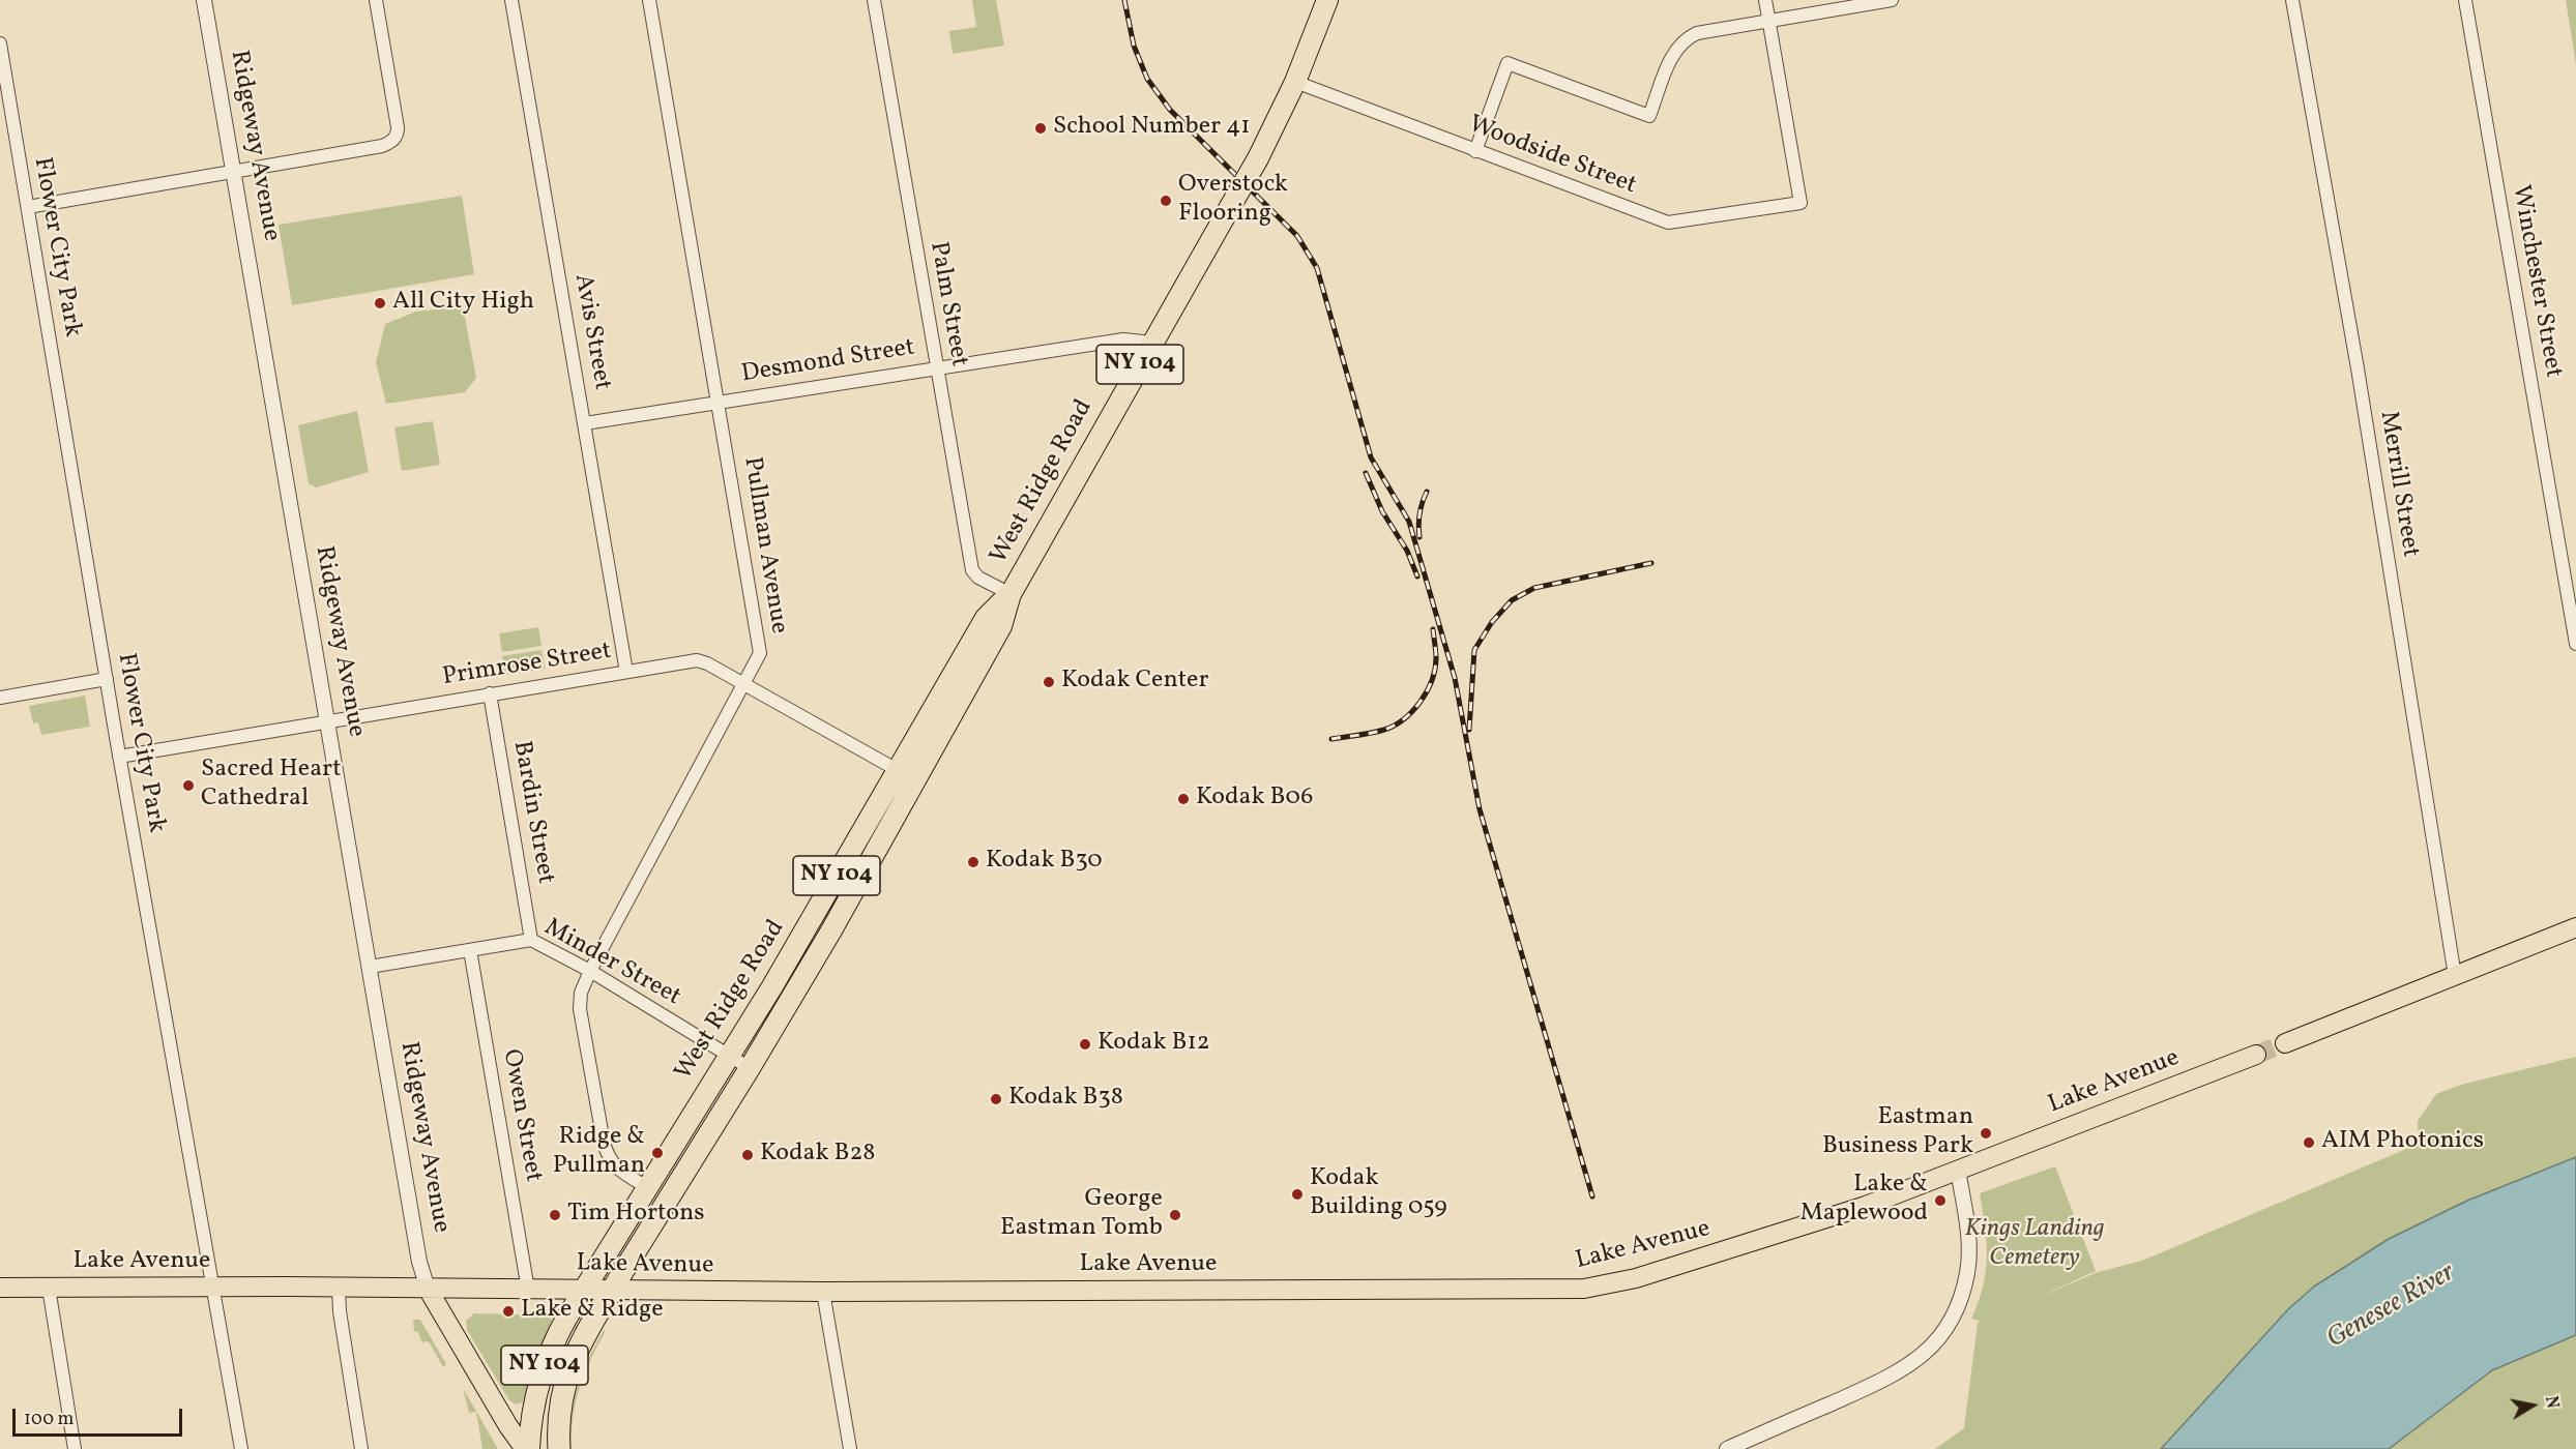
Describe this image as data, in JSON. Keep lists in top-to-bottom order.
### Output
{
  "streets": {
    "highway": ["NY 104", "West Ridge Road"],
    "main road": ["Ridgeway Avenue", "Lake Avenue"],
    "street": [
      "Woodside Street",
      "Flower City Park",
      "Winchester Street",
      "Palm Street",
      "Avis Street",
      "Desmond Street",
      "Merrill Street",
      "Pullman Avenue",
      "Primrose Street",
      "Bardin Street",
      "Minder Street",
      "Owen Street"
    ]
  },
  "crossings": [
    ["Ridgeway Avenue", "West Ridge Road"],
    ["Ridgeway Avenue", "Primrose Street"],
    ["Ridgeway Avenue", "Minder Street"],
    ["Ridgeway Avenue", "Lake Avenue"],
    ["Woodside Street", "West Ridge Road"],
    ["Flower City Park", "Primrose Street"],
    ["Flower City Park", "Lake Avenue"],
    ["Palm Street", "Desmond Street"],
    ["Palm Street", "West Ridge Road"],
    ["Avis Street", "Desmond Street"],
    ["Avis Street", "Primrose Street"],
    ["Desmond Street", "West Ridge Road"],
    ["Desmond Street", "Pullman Avenue"],
    ["West Ridge Road", "Pullman Avenue"],
    ["West Ridge Road", "Primrose Street"],
    ["West Ridge Road", "Minder Street"],
    ["West Ridge Road", "Lake Avenue"],
    ["Pullman Avenue", "Primrose Street"],
    ["Pullman Avenue", "Minder Street"],
    ["Primrose Street", "Bardin Street"],
    ["Bardin Street", "Minder Street"],
    ["Minder Street", "Owen Street"],
    ["Lake Avenue", "Owen Street"]
  ],
  "water": ["Genesee River"],
  "parks": ["Kings Landing Cemetery"],
  "places": [
    "School Number 41",
    "Overstock Flooring",
    "All City High",
    "Kodak Center",
    "Sacred Heart Cathedral",
    "Kodak B06",
    "Kodak B30",
    "Kodak B12",
    "Kodak B38",
    "Eastman Business Park",
    "AIM Photonics",
    "Ridge & Pullman",
    "Kodak B28",
    "Kodak Building 059",
    "Lake & Maplewood",
    "Tim Hortons",
    "George Eastman Tomb",
    "Lake & Ridge"
  ],
  "scale_bar": "100 m",
  "north": "right"
}
